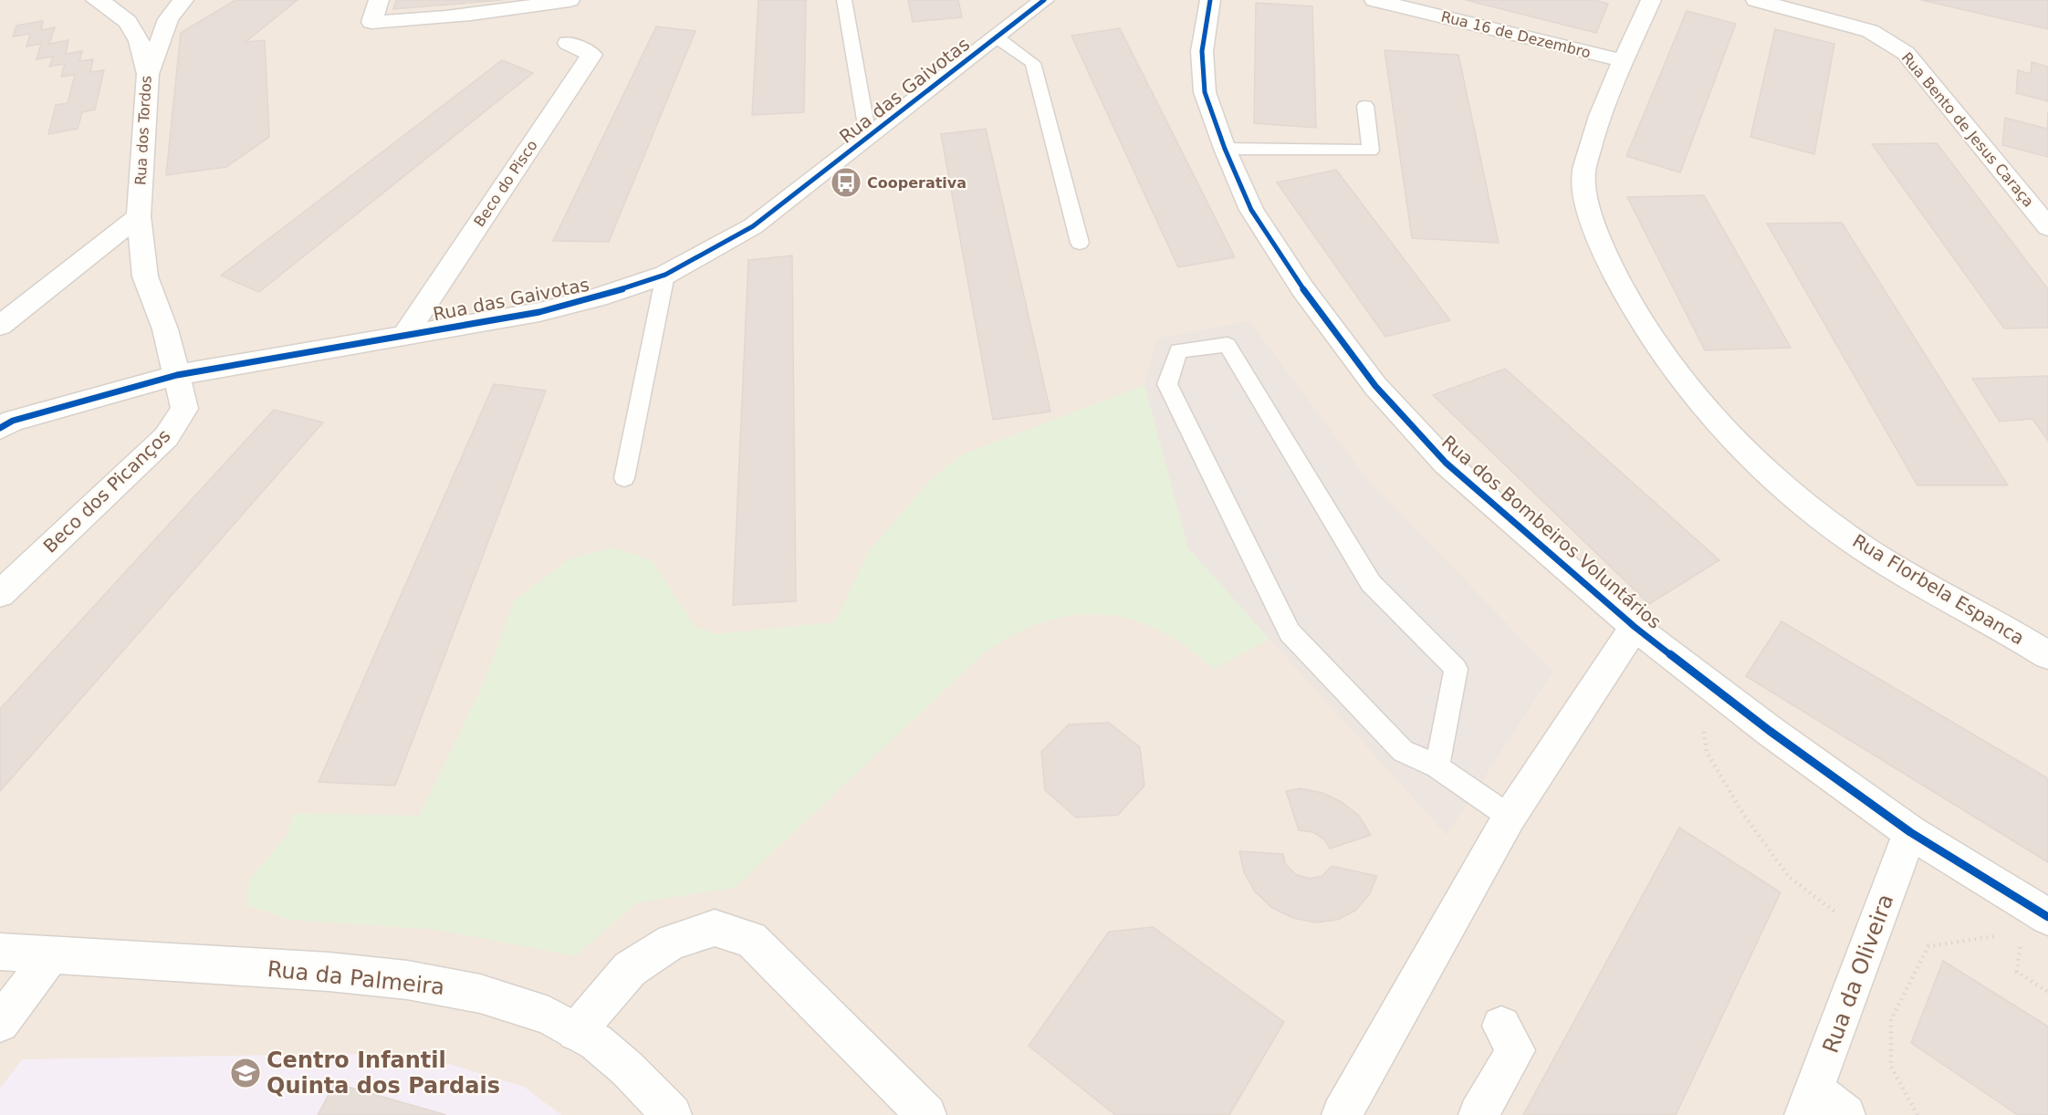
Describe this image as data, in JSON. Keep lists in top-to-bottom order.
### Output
{
  "streets": {
    "street": [
      "Rua 16 de Dezembro",
      "Rua das Gaivotas",
      "Rua Bento de Jesus Caraça",
      "Rua dos Tordos",
      "Beco do Pisco",
      "Beco dos Picanços",
      "Rua dos Bombeiros Voluntários",
      "Rua Florbela Espanca",
      "Rua da Oliveira",
      "Rua da Palmeira"
    ]
  },
  "crossings": [
    ["Rua 16 de Dezembro", "Rua Florbela Espanca"],
    ["Rua das Gaivotas", "Rua dos Tordos"],
    ["Rua das Gaivotas", "Beco do Pisco"],
    ["Rua das Gaivotas", "Beco dos Picanços"],
    ["Rua dos Tordos", "Beco dos Picanços"],
    ["Rua dos Bombeiros Voluntários", "Rua da Oliveira"]
  ],
  "places": {
    "bus stop": ["Cooperativa"],
    "school or university": ["Centro Infantil Quinta dos Pardais"]
  }
}
